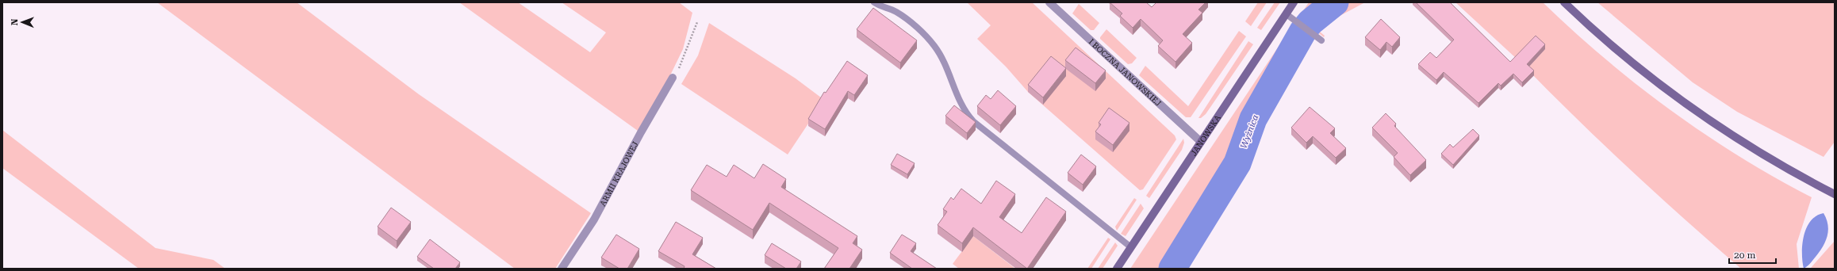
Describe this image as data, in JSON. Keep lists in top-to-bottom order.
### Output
{
  "streets": {
    "main road": ["JANOWSKA"],
    "street": ["I BOCZNA JANOWSKIEJ", "ARMII KRAJOWEJ"]
  },
  "crossings": [
    ["I BOCZNA JANOWSKIEJ", "JANOWSKA"]
  ],
  "water": ["Wyżnica"],
  "scale_bar": "20 m",
  "north": "left"
}
